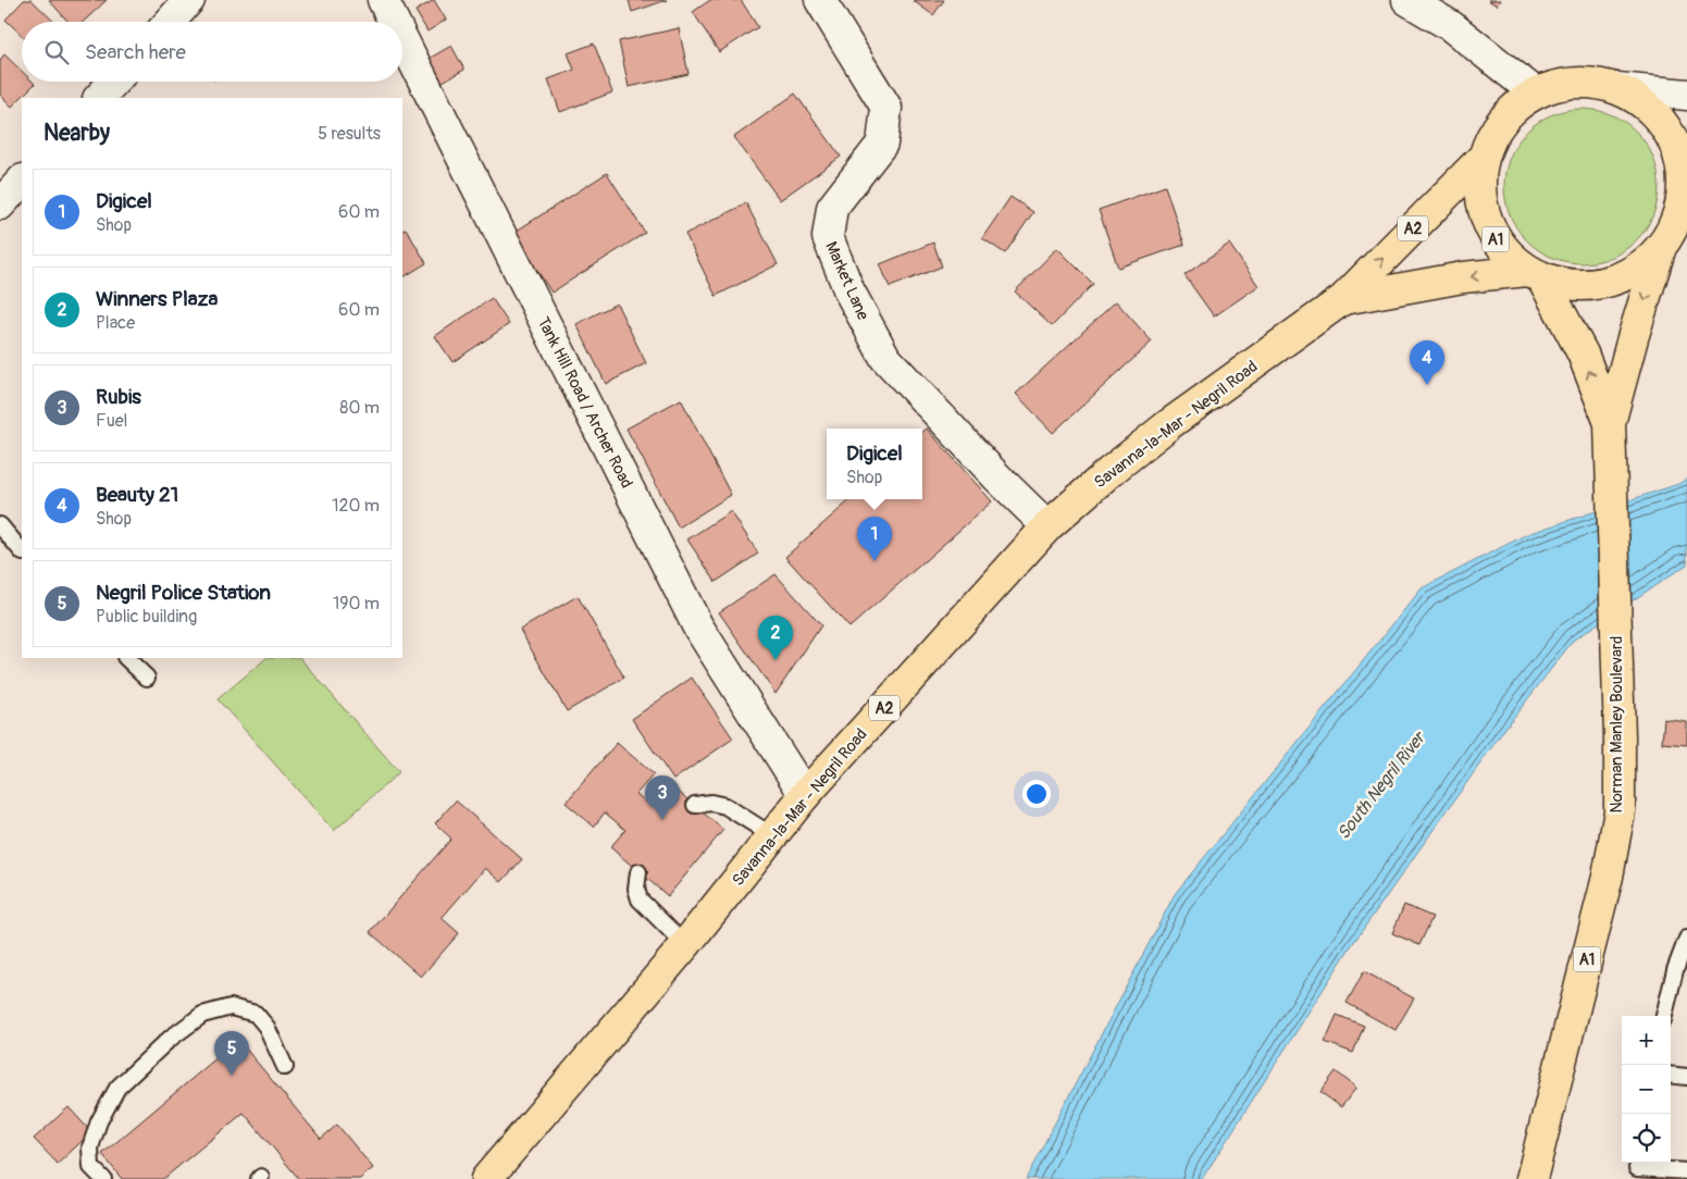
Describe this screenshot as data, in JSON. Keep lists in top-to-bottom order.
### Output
{
  "streets": {
    "main road": [
      "A2",
      "A1",
      "Savanna-la-Mar - Negril Road",
      "Norman Manley Boulevard"
    ],
    "street": ["Market Lane", "Tank Hill Road / Archer Road"]
  },
  "crossings": [
    ["A1", "Savanna-la-Mar - Negril Road"],
    ["A1", "Norman Manley Boulevard"],
    ["Market Lane", "Savanna-la-Mar - Negril Road"],
    ["Tank Hill Road / Archer Road", "Savanna-la-Mar - Negril Road"],
    ["Savanna-la-Mar - Negril Road", "Norman Manley Boulevard"]
  ],
  "water": ["South Negril River"],
  "page": {
    "search": "Search here",
    "heading": ["Nearby", "5 results"],
    "list": [
      {
        "mark": "1",
        "name": "Digicel",
        "note": "Shop",
        "value": "60 m"
      },
      {
        "mark": "2",
        "name": "Winners Plaza",
        "note": "Place",
        "value": "60 m"
      },
      {
        "mark": "3",
        "name": "Rubis",
        "note": "Fuel",
        "value": "80 m"
      },
      {
        "mark": "4",
        "name": "Beauty 21",
        "note": "Shop",
        "value": "120 m"
      },
      {
        "mark": "5",
        "name": "Negril Police Station",
        "note": "Public building",
        "value": "190 m"
      }
    ],
    "pins": [
      "4",
      "1",
      "2",
      "3",
      "5"
    ],
    "popup": ["Digicel", "Shop"],
    "map_buttons": ["+", "−"]
  }
}
